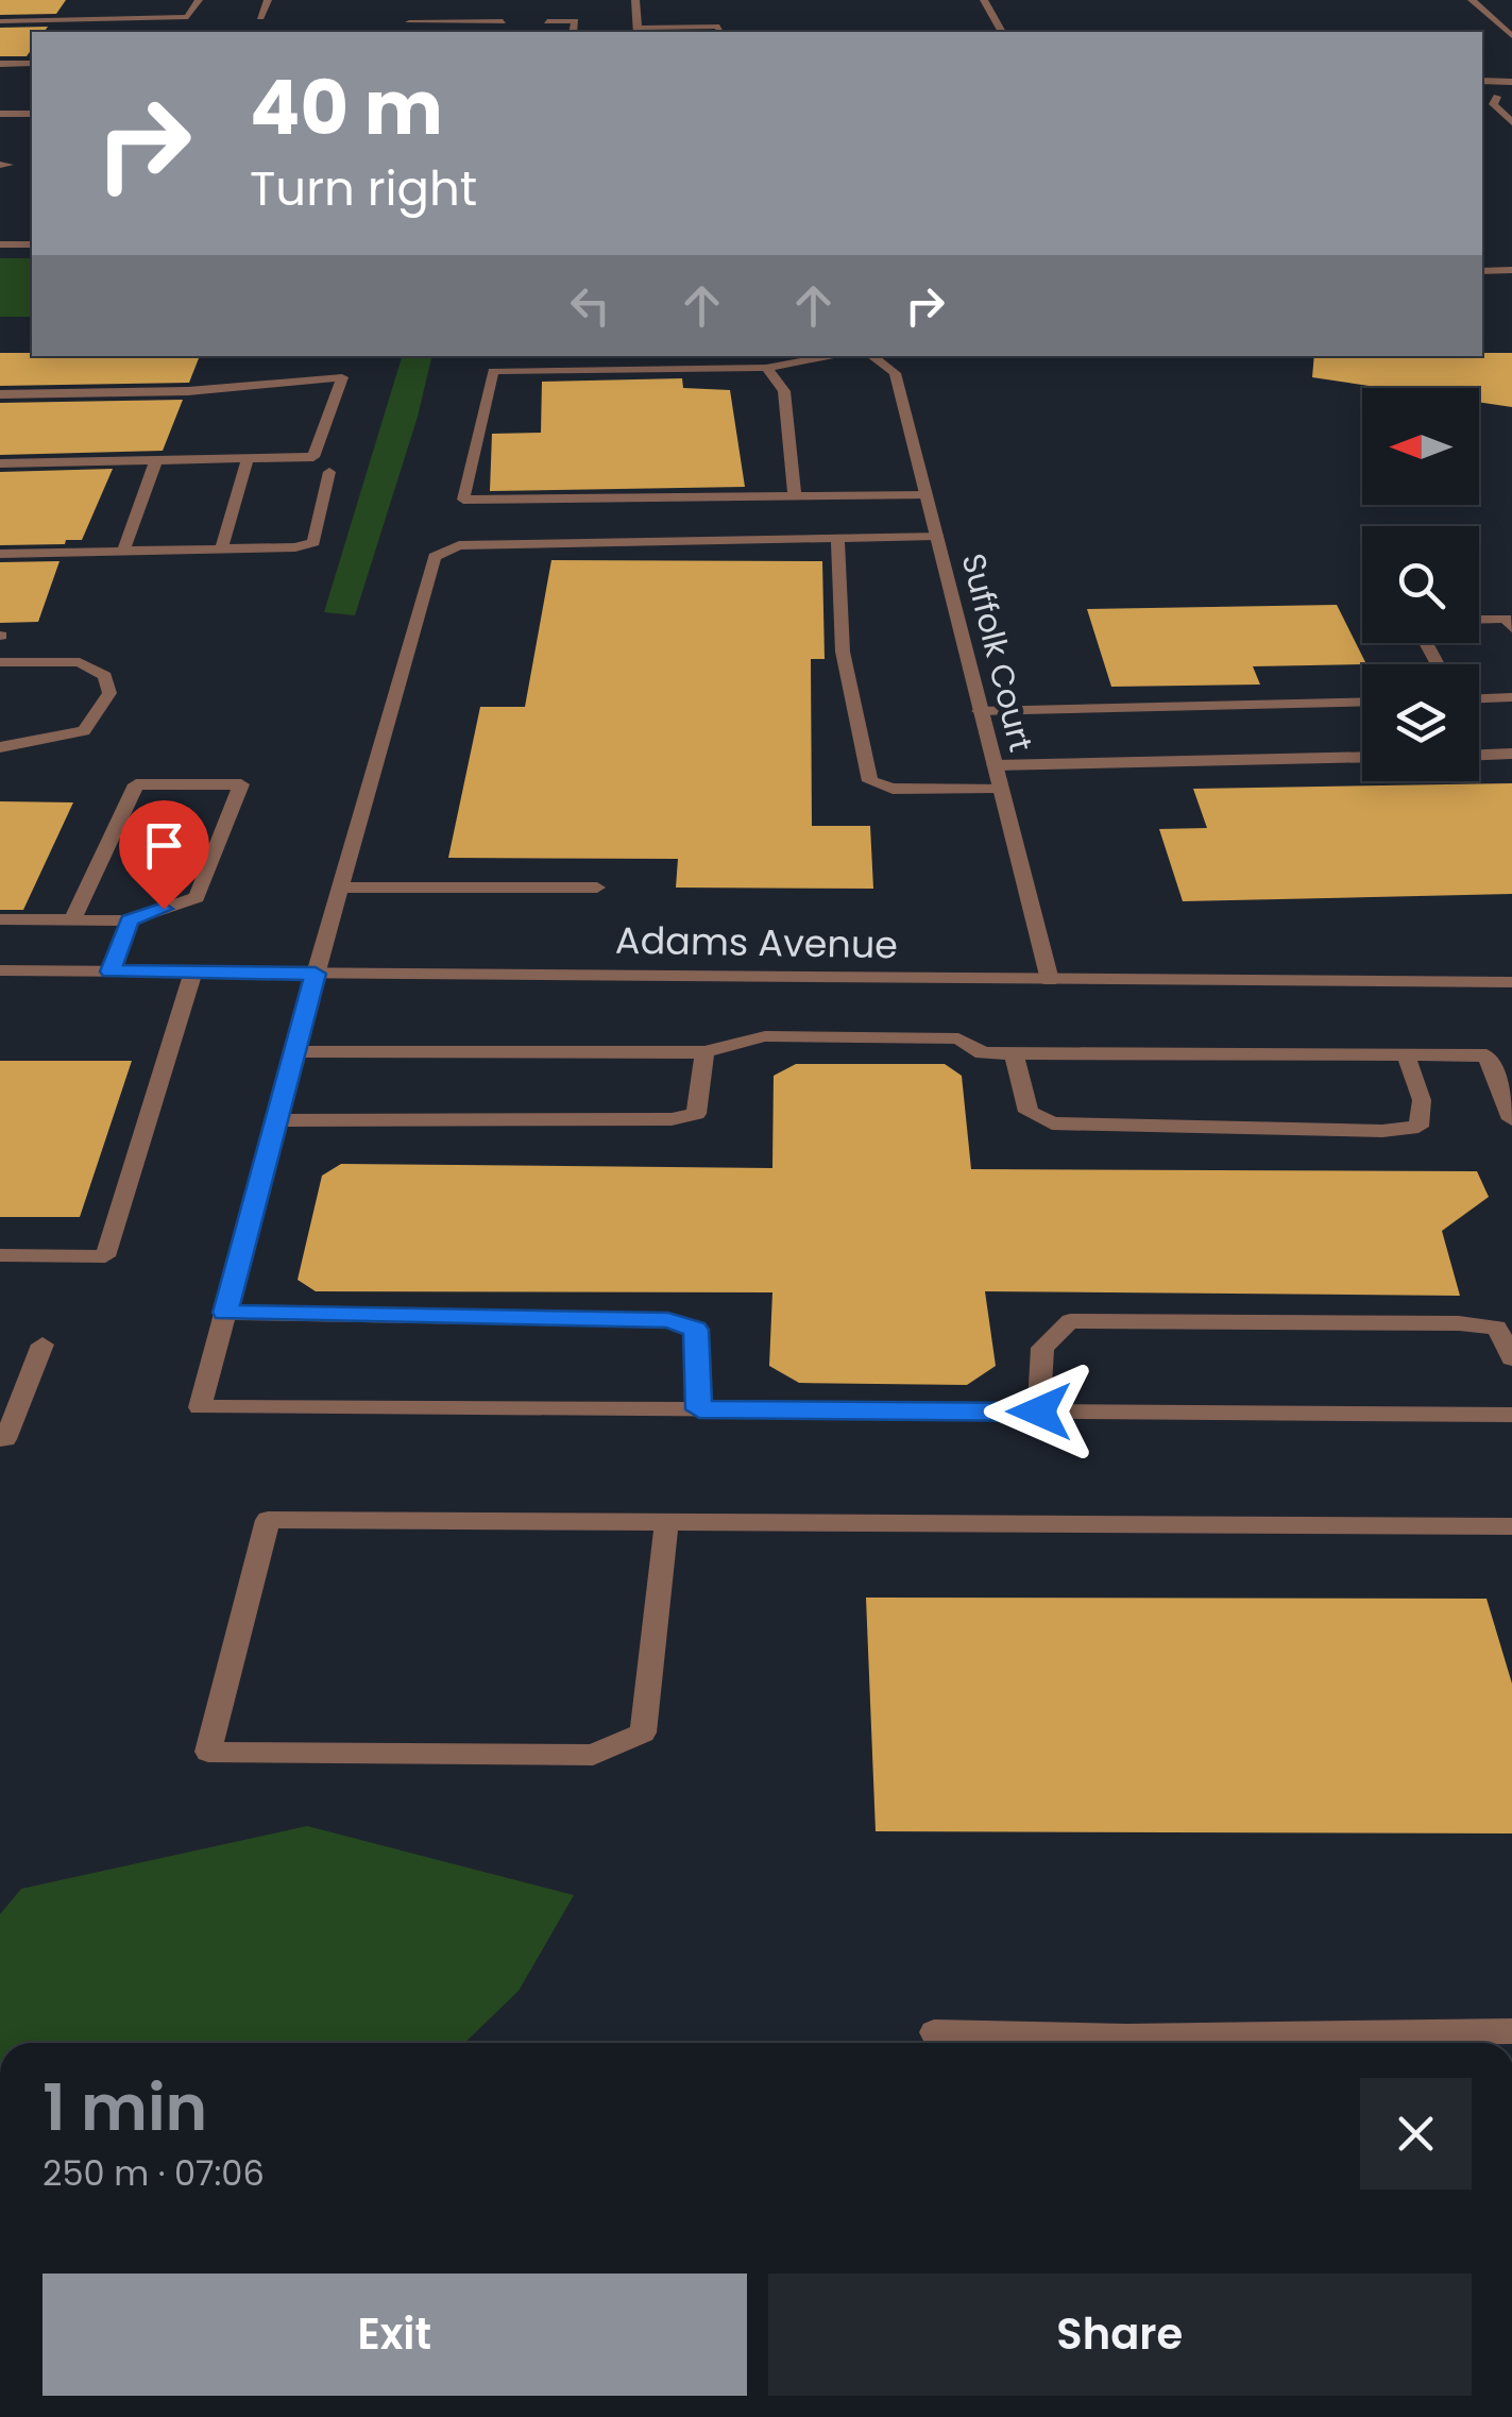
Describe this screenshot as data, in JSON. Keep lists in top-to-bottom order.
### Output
{
  "streets": {
    "street": ["Suffolk Court", "Adams Avenue"]
  },
  "crossings": [
    ["Suffolk Court", "Adams Avenue"]
  ],
  "north": "left",
  "page": {
    "turn": ["40 m", "Turn right"],
    "heading": ["1 min", "250 m · 07:06"],
    "buttons": ["Exit", "Share"]
  }
}
